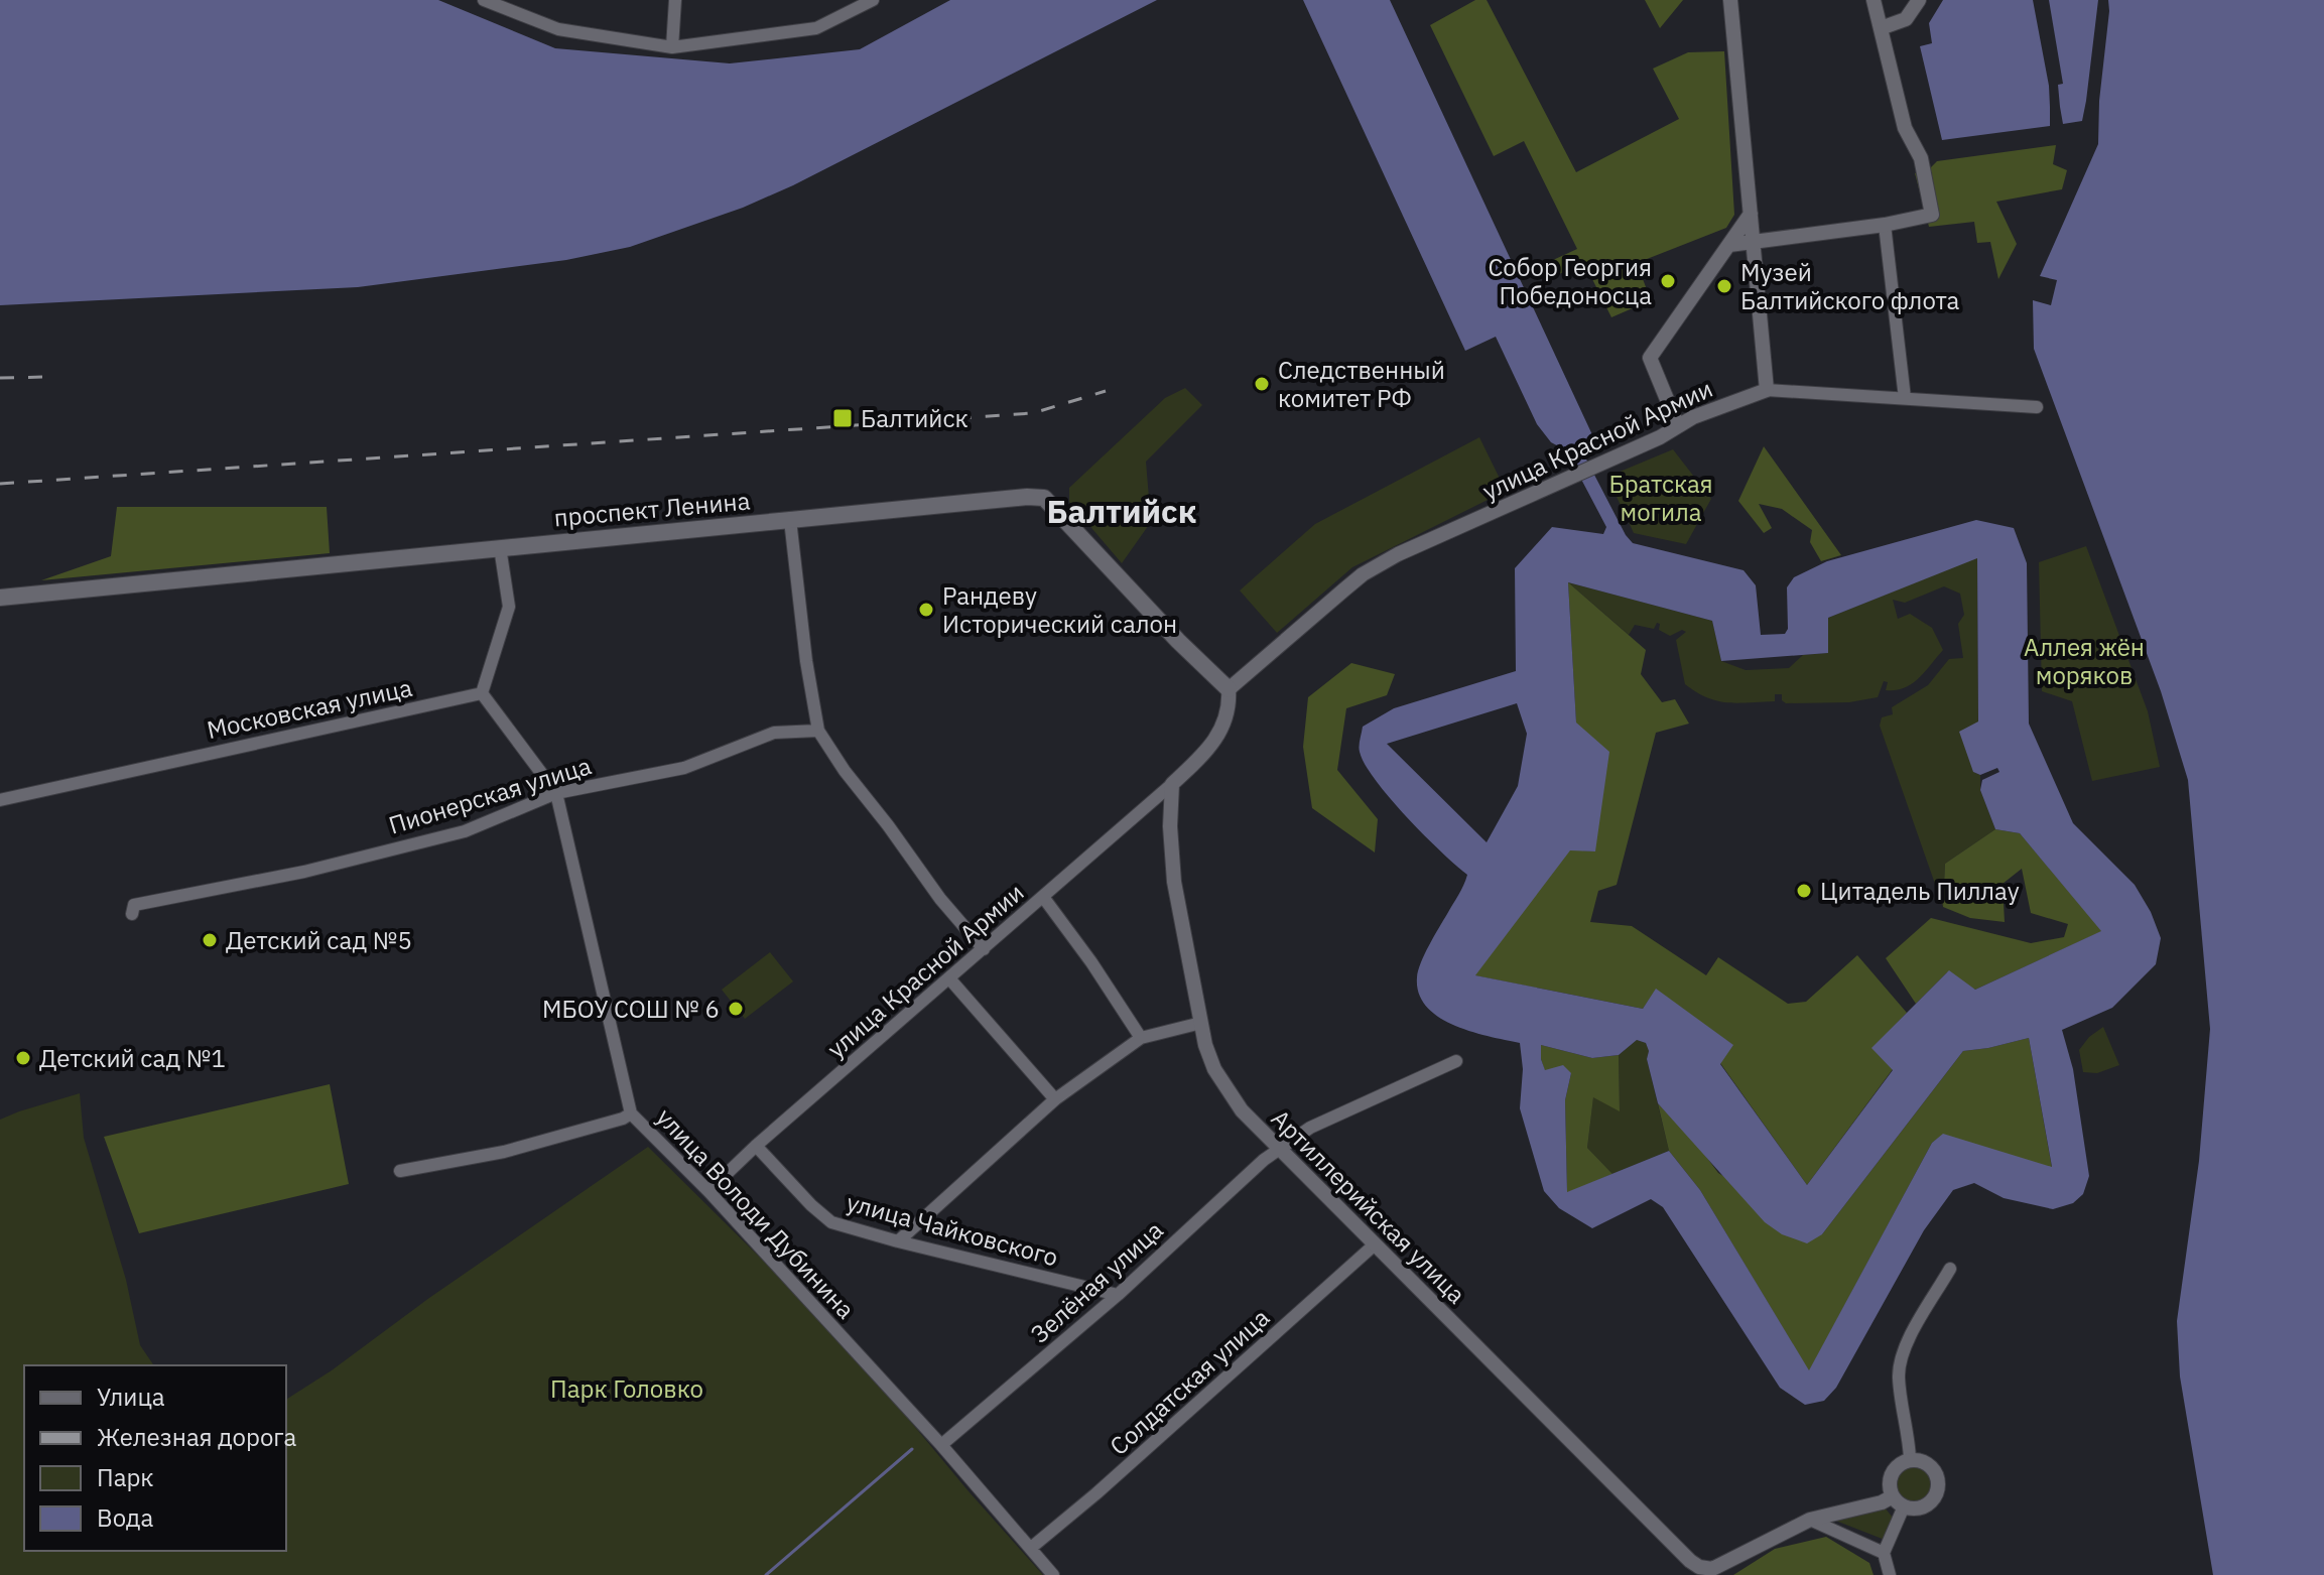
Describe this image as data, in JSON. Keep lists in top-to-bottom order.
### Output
{
  "streets": {
    "main road": ["проспект Ленина"],
    "street": [
      "улица Красной Армии",
      "Московская улица",
      "Пионерская улица",
      "Артиллерийская улица",
      "улица Володи Дубинина",
      "улица Чайковского",
      "Зелёная улица",
      "Солдатская улица"
    ]
  },
  "crossings": [
    ["улица Красной Армии", "проспект Ленина"],
    ["улица Красной Армии", "Артиллерийская улица"],
    ["улица Красной Армии", "улица Володи Дубинина"],
    ["улица Красной Армии", "улица Чайковского"],
    ["Московская улица", "улица Володи Дубинина"],
    ["Пионерская улица", "улица Володи Дубинина"],
    ["Артиллерийская улица", "Зелёная улица"],
    ["Артиллерийская улица", "Солдатская улица"],
    ["улица Володи Дубинина", "Зелёная улица"],
    ["улица Володи Дубинина", "Солдатская улица"],
    ["улица Чайковского", "Зелёная улица"]
  ],
  "districts": ["Балтийск"],
  "parks": ["Братская могила", "Аллея жён моряков", "Парк Головко"],
  "places": {
    "other": [
      "Собор Георгия Победоносца",
      "Музей Балтийского флота",
      "Следственный комитет РФ",
      "Рандеву Исторический салон",
      "Цитадель Пиллау",
      "Детский сад №5",
      "МБОУ СОШ № 6",
      "Детский сад №1"
    ],
    "transit": ["Балтийск"]
  },
  "legend": [
    "Улица",
    "Железная дорога",
    "Парк",
    "Вода"
  ]
}
